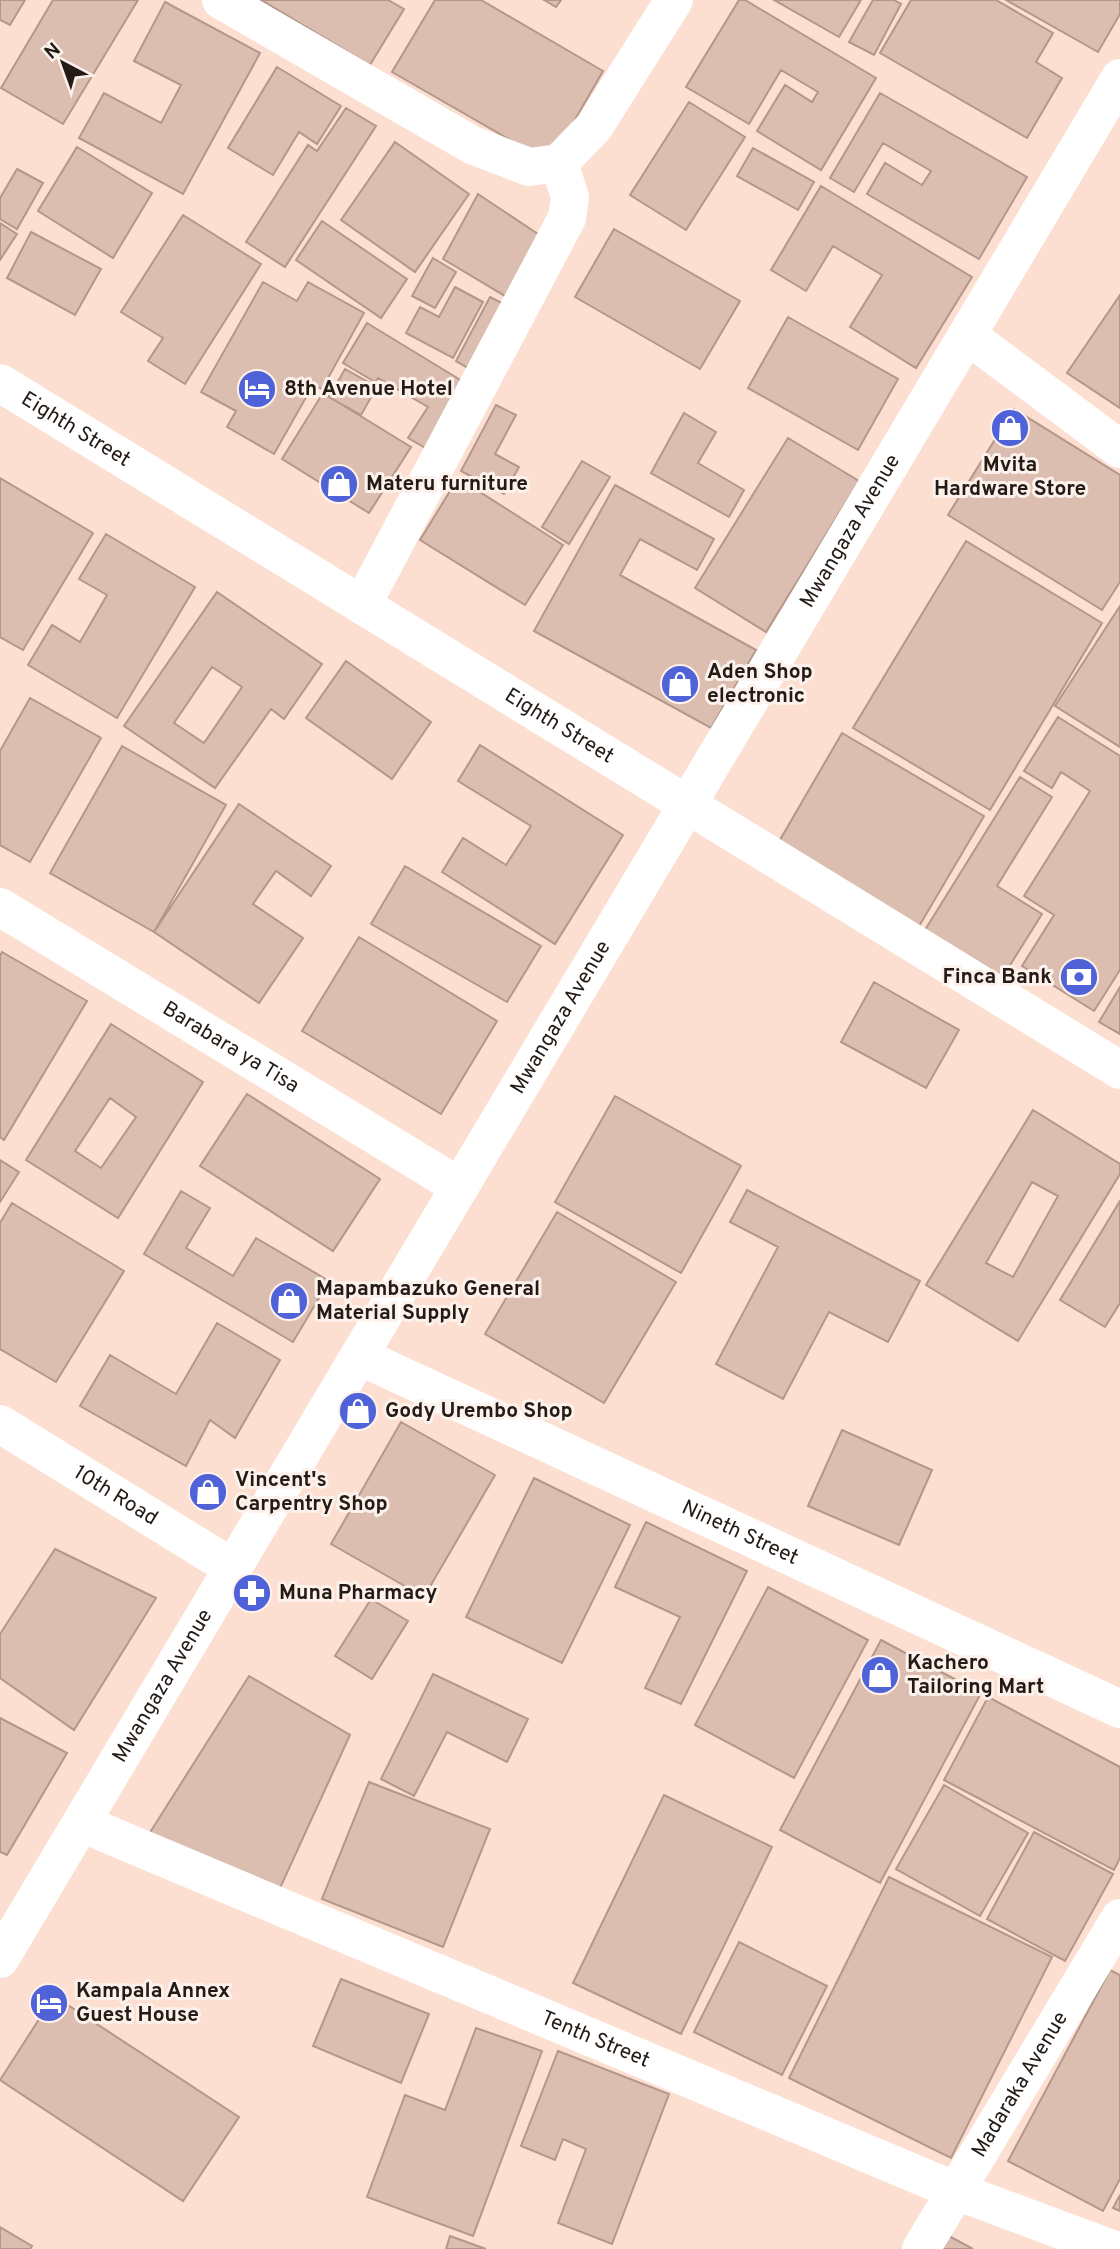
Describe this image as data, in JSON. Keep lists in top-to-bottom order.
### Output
{
  "streets": {
    "street": [
      "Eighth Street",
      "Mwangaza Avenue",
      "Barabara ya Tisa",
      "10th Road",
      "Nineth Street",
      "Tenth Street",
      "Madaraka Avenue"
    ]
  },
  "crossings": [
    ["Eighth Street", "Mwangaza Avenue"],
    ["Mwangaza Avenue", "Barabara ya Tisa"],
    ["Mwangaza Avenue", "10th Road"],
    ["Mwangaza Avenue", "Nineth Street"],
    ["Mwangaza Avenue", "Tenth Street"],
    ["Tenth Street", "Madaraka Avenue"]
  ],
  "places": {
    "hotel": ["8th Avenue Hotel", "Kampala Annex Guest House"],
    "shop": [
      "Mvita Hardware Store",
      "Materu furniture",
      "Aden Shop electronic",
      "Mapambazuko General Material Supply",
      "Gody Urembo Shop",
      "Vincent's Carpentry Shop",
      "Kachero Tailoring Mart"
    ],
    "bank": ["Finca Bank"],
    "pharmacy": ["Muna Pharmacy"]
  },
  "north": "top left"
}
